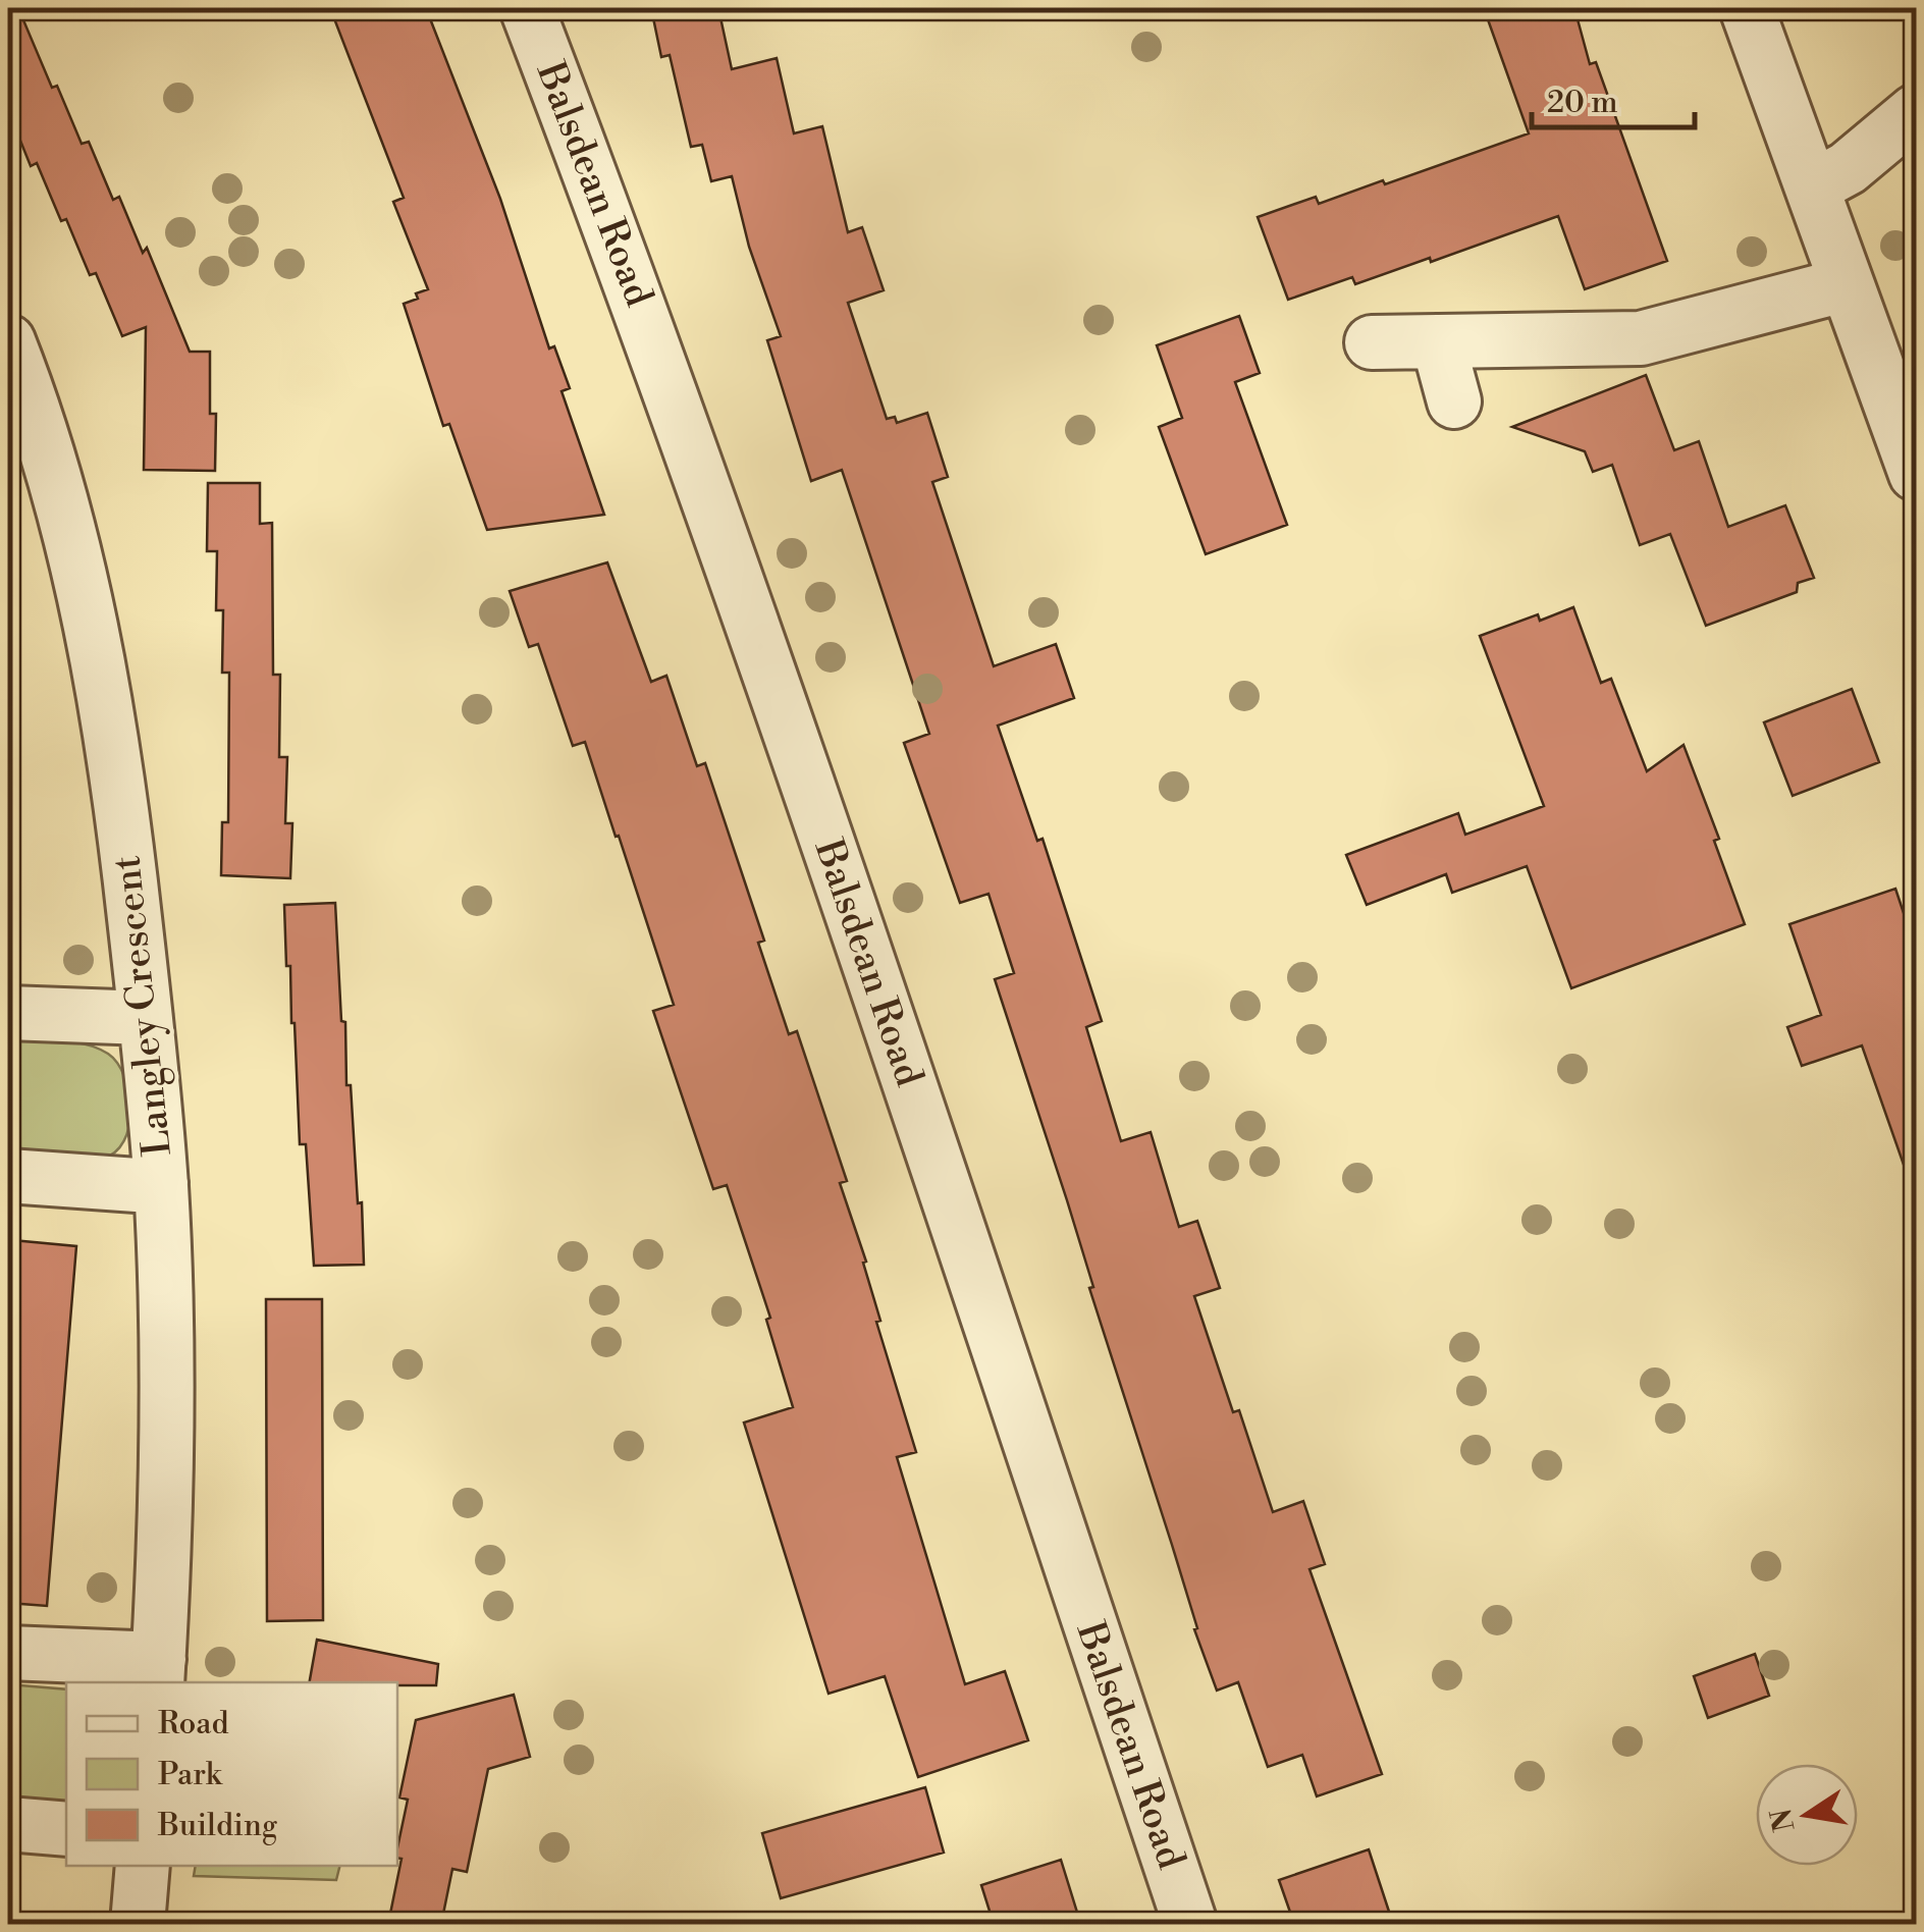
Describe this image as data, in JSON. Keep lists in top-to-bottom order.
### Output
{
  "streets": {
    "street": ["Balsdean Road", "Langley Crescent"]
  },
  "legend": ["Road", "Park", "Building"],
  "scale_bar": "20 m",
  "north": "left"
}
